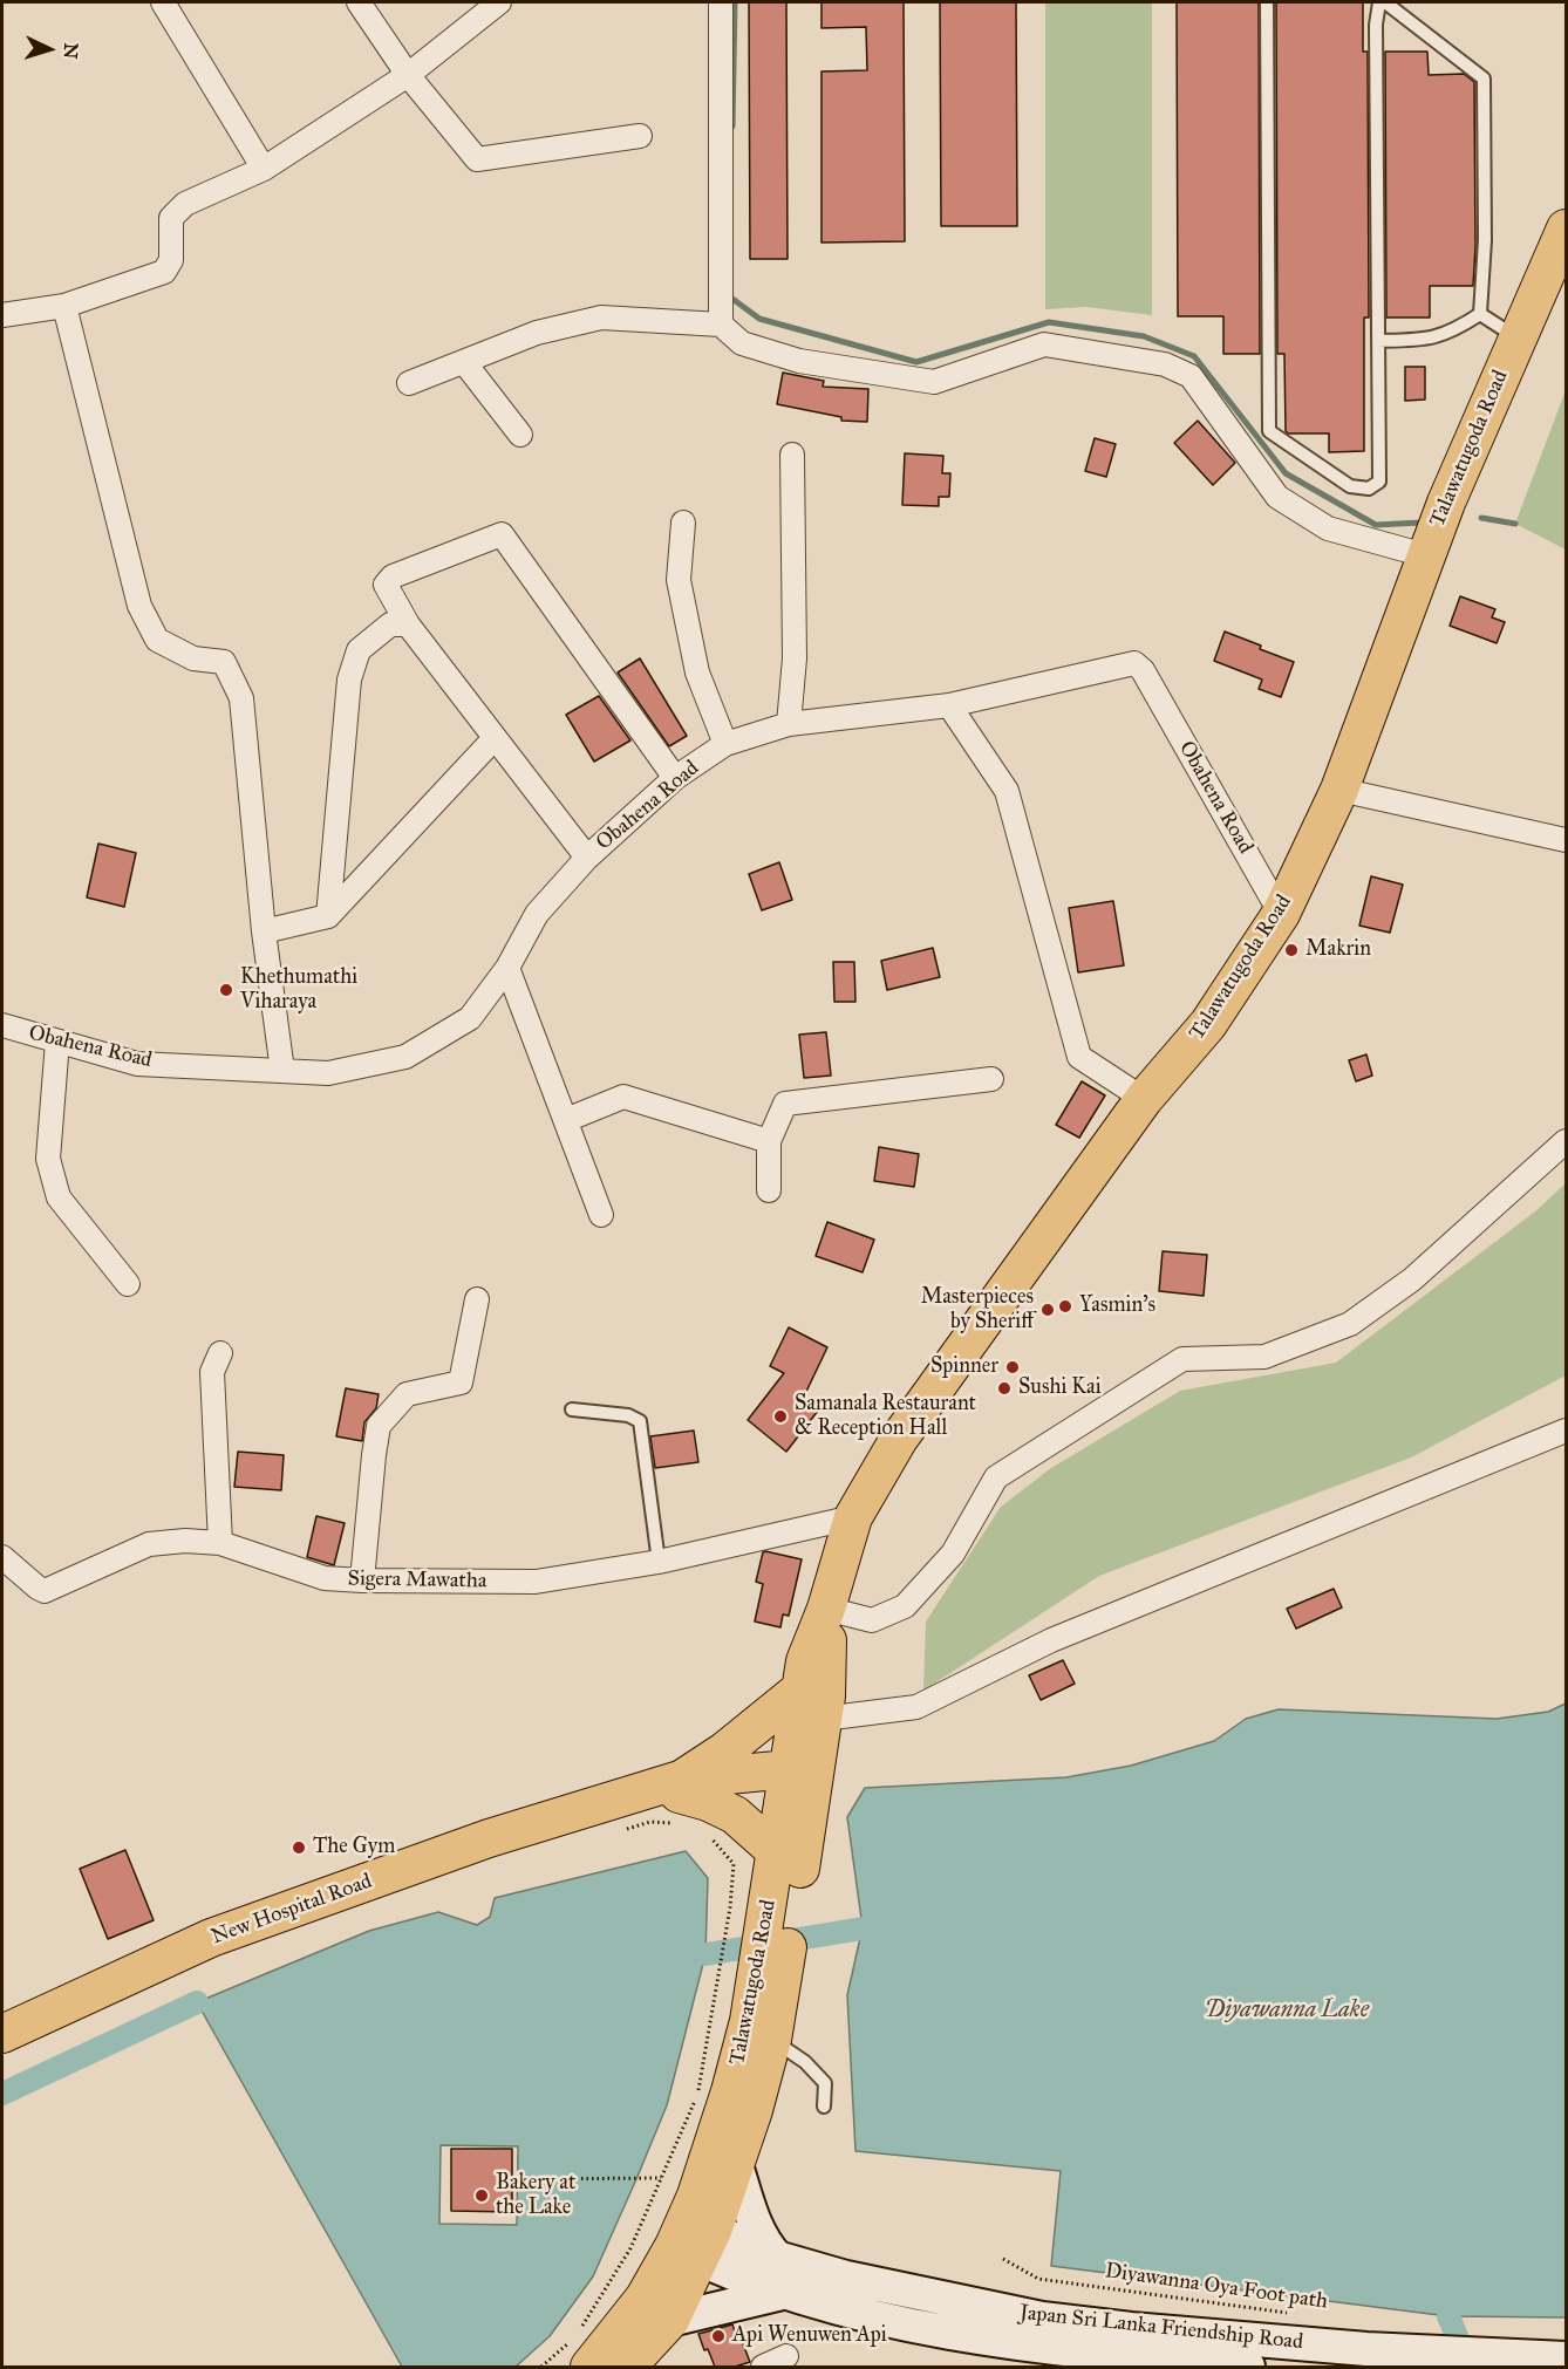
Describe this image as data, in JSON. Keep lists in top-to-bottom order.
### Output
{
  "streets": {
    "main road": ["Talawatugoda Road", "New Hospital Road", "Japan Sri Lanka Friendship Road"],
    "street": ["Obahena Road", "Sigera Mawatha"],
    "path": ["Diyawanna Oya Foot path"]
  },
  "crossings": [
    ["Talawatugoda Road", "Obahena Road"],
    ["Talawatugoda Road", "Sigera Mawatha"],
    ["Talawatugoda Road", "New Hospital Road"],
    ["Talawatugoda Road", "Japan Sri Lanka Friendship Road"]
  ],
  "water": ["Diyawanna Lake"],
  "places": [
    "Makrin",
    "Khethumathi Viharaya",
    "Yasmin's",
    "Masterpieces by Sheriff",
    "Spinner",
    "Sushi Kai",
    "Samanala Restaurant & Reception Hall",
    "The Gym",
    "Bakery at the Lake",
    "Api Wenuwen Api"
  ],
  "north": "right"
}
